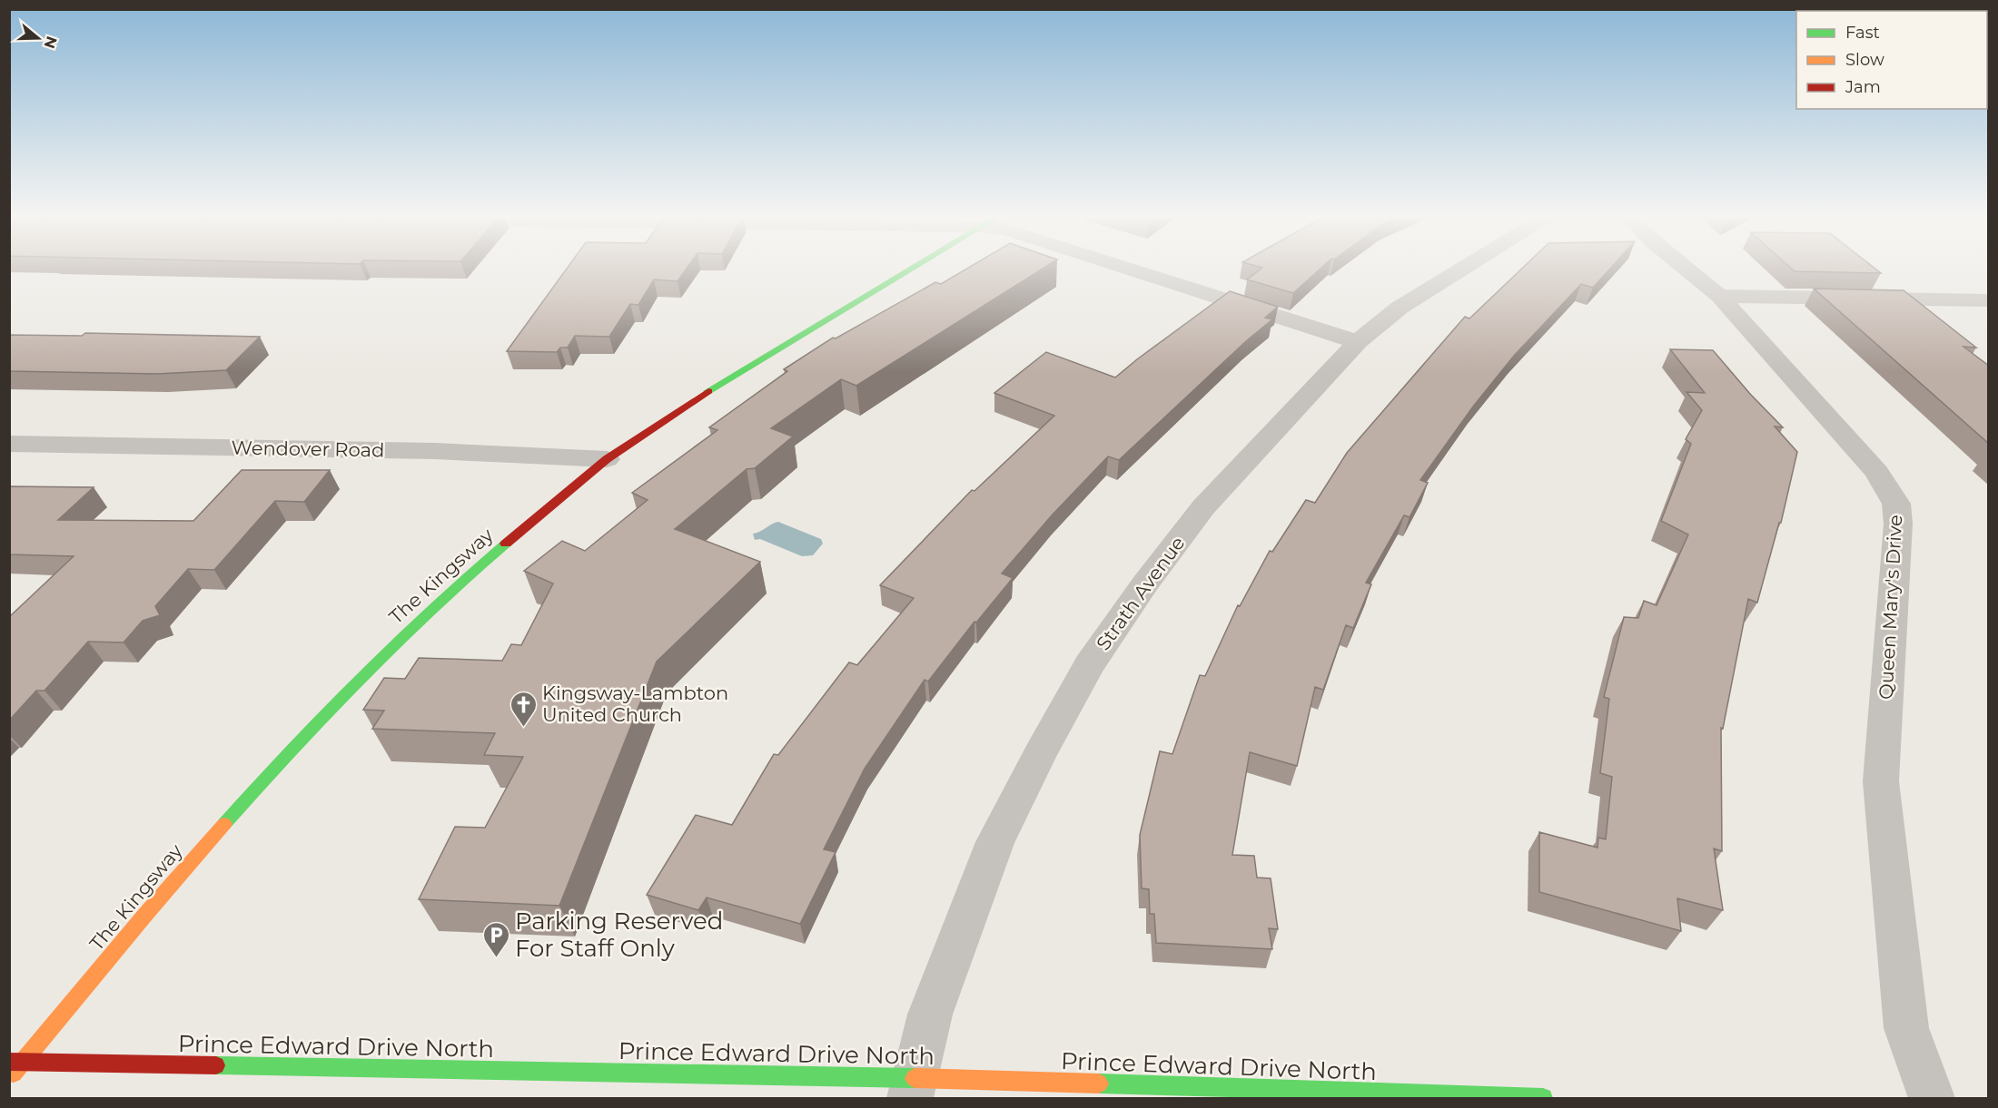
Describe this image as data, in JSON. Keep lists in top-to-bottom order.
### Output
{
  "streets": {
    "street": [
      "Wendover Road",
      "The Kingsway",
      "Strath Avenue",
      "Queen Mary's Drive",
      "Prince Edward Drive North"
    ]
  },
  "crossings": [
    ["Wendover Road", "The Kingsway"],
    ["The Kingsway", "Prince Edward Drive North"],
    ["Strath Avenue", "Prince Edward Drive North"]
  ],
  "places": {
    "church": ["Kingsway-Lambton United Church"],
    "parking": ["Parking Reserved For Staff Only"]
  },
  "legend": ["Fast", "Slow", "Jam"],
  "north": "right"
}
